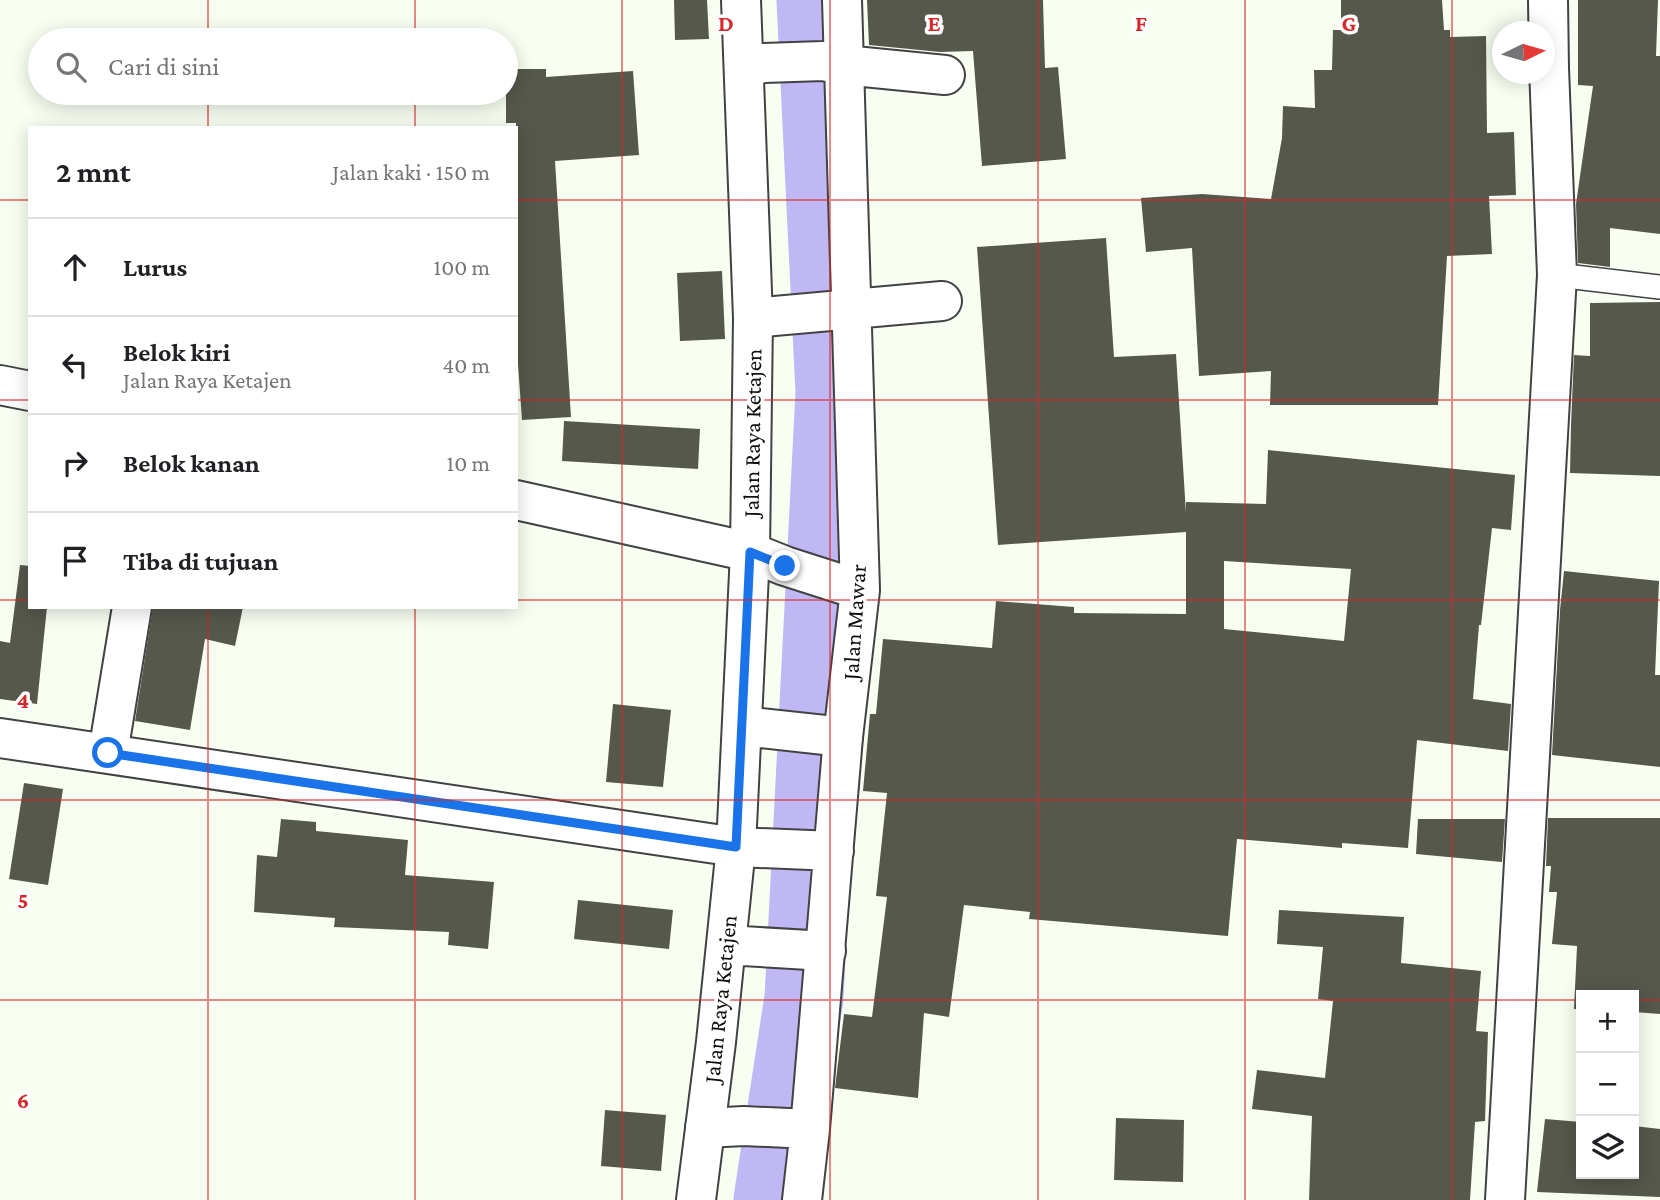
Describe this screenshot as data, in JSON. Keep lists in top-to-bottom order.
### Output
{
  "streets": {
    "street": ["Jalan Raya Ketajen", "Jalan Mawar"]
  },
  "north": "right",
  "page": {
    "search": "Cari di sini",
    "heading": ["2 mnt", "Jalan kaki · 150 m"],
    "list": [
      ["Lurus", "100 m"],
      ["Belok kiri", "Jalan Raya Ketajen", "40 m"],
      ["Belok kanan", "10 m"],
      "Tiba di tujuan"
    ],
    "map_buttons": ["+", "−"]
  },
  "grid": {
    "columns": [
      "D",
      "E",
      "F",
      "G"
    ],
    "rows": ["4", "5", "6"]
  }
}
